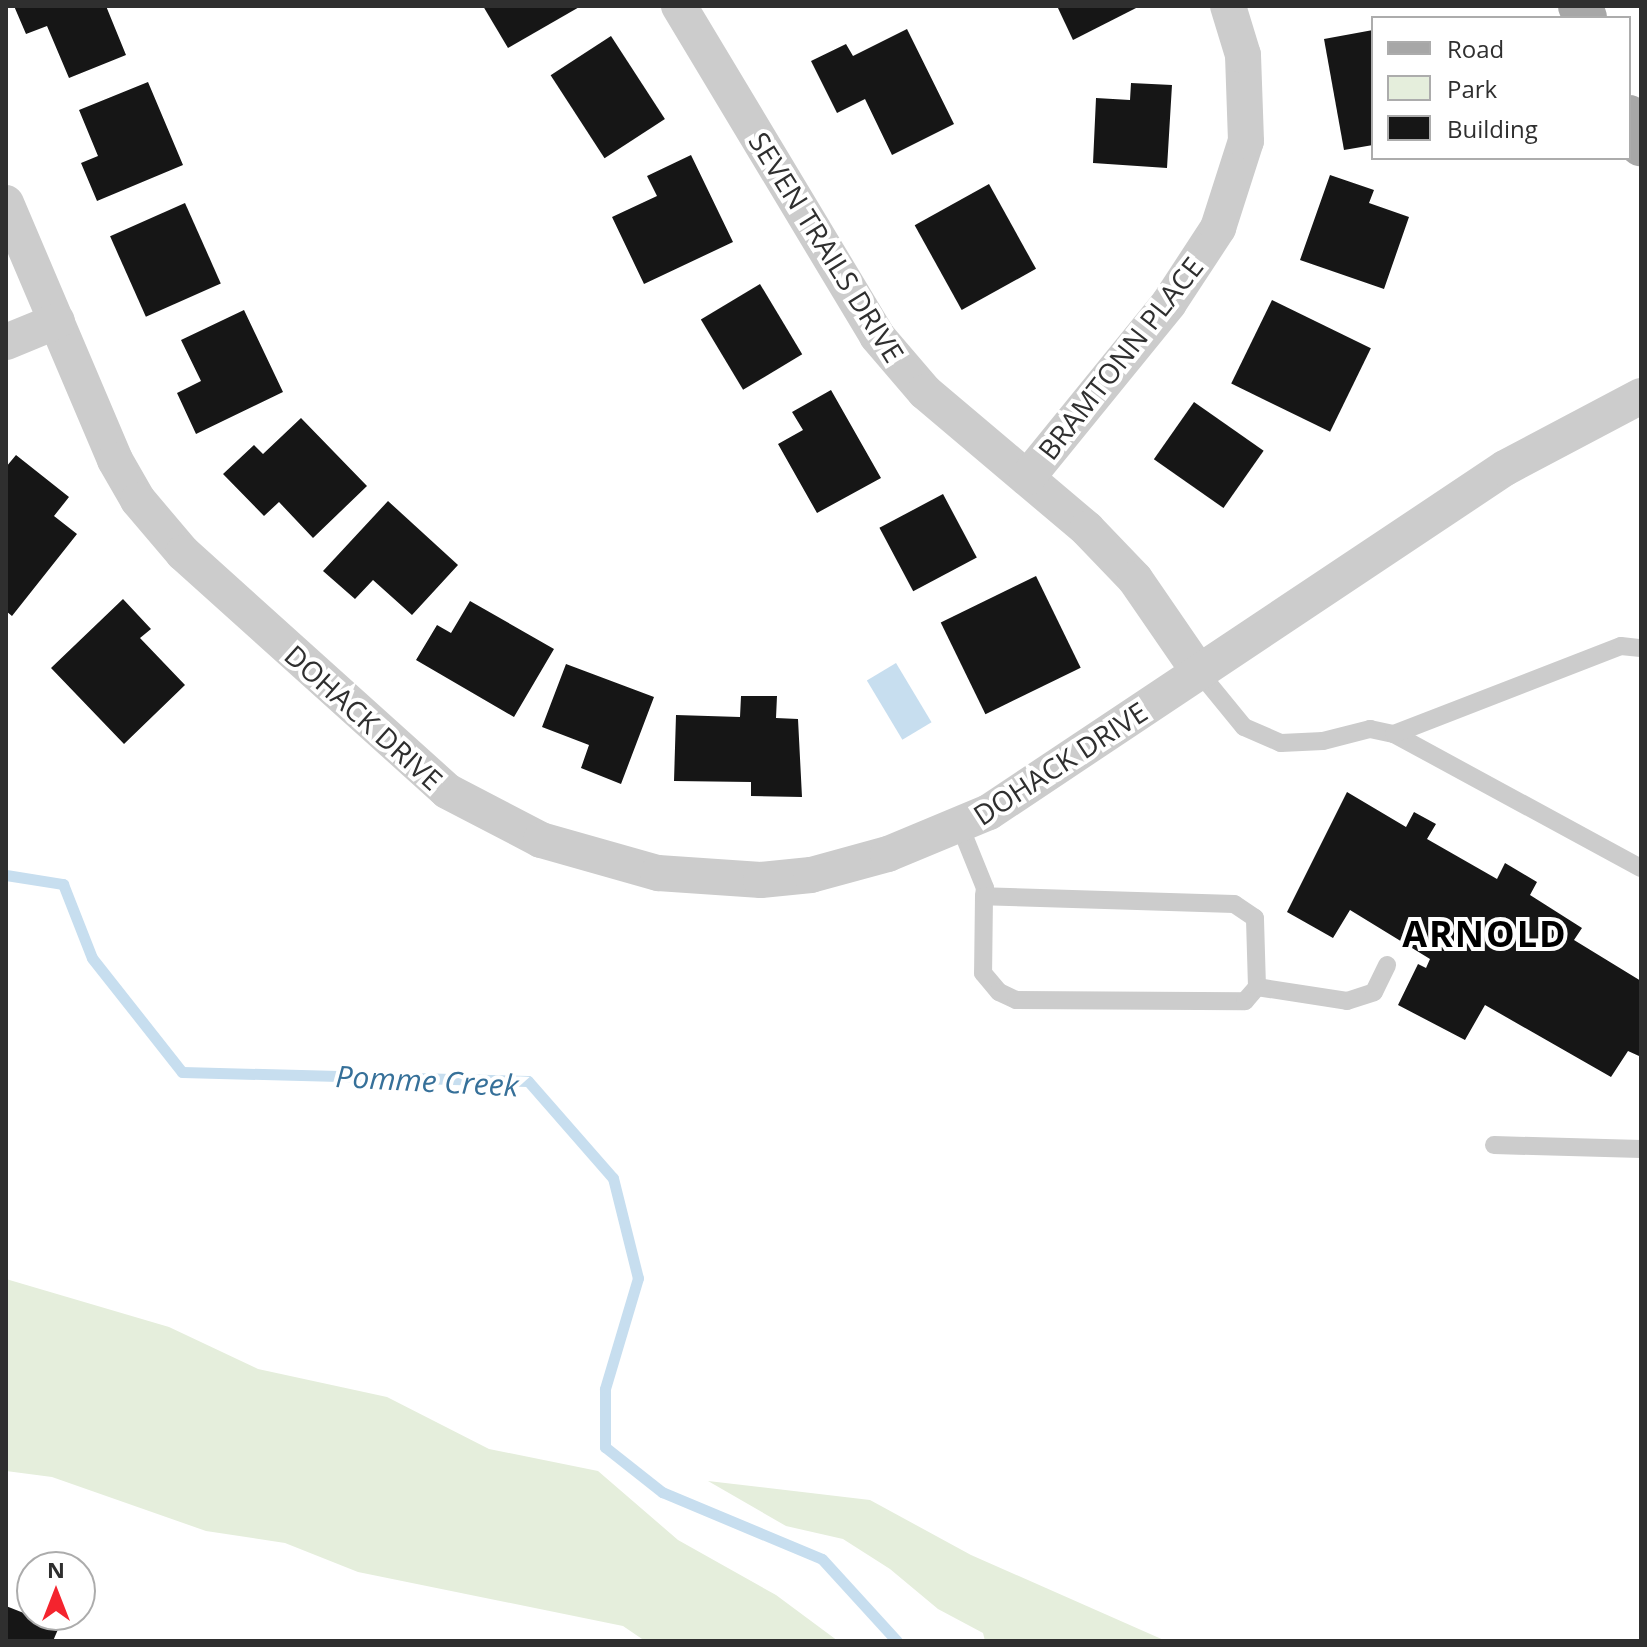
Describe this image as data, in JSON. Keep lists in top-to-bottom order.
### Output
{
  "streets": {
    "street": ["SEVEN TRAILS DRIVE", "BRAMTONN PLACE", "DOHACK DRIVE"]
  },
  "crossings": [
    ["SEVEN TRAILS DRIVE", "BRAMTONN PLACE"],
    ["SEVEN TRAILS DRIVE", "DOHACK DRIVE"]
  ],
  "districts": ["ARNOLD"],
  "water": ["Pomme Creek"],
  "legend": ["Road", "Park", "Building"],
  "north": "top"
}
